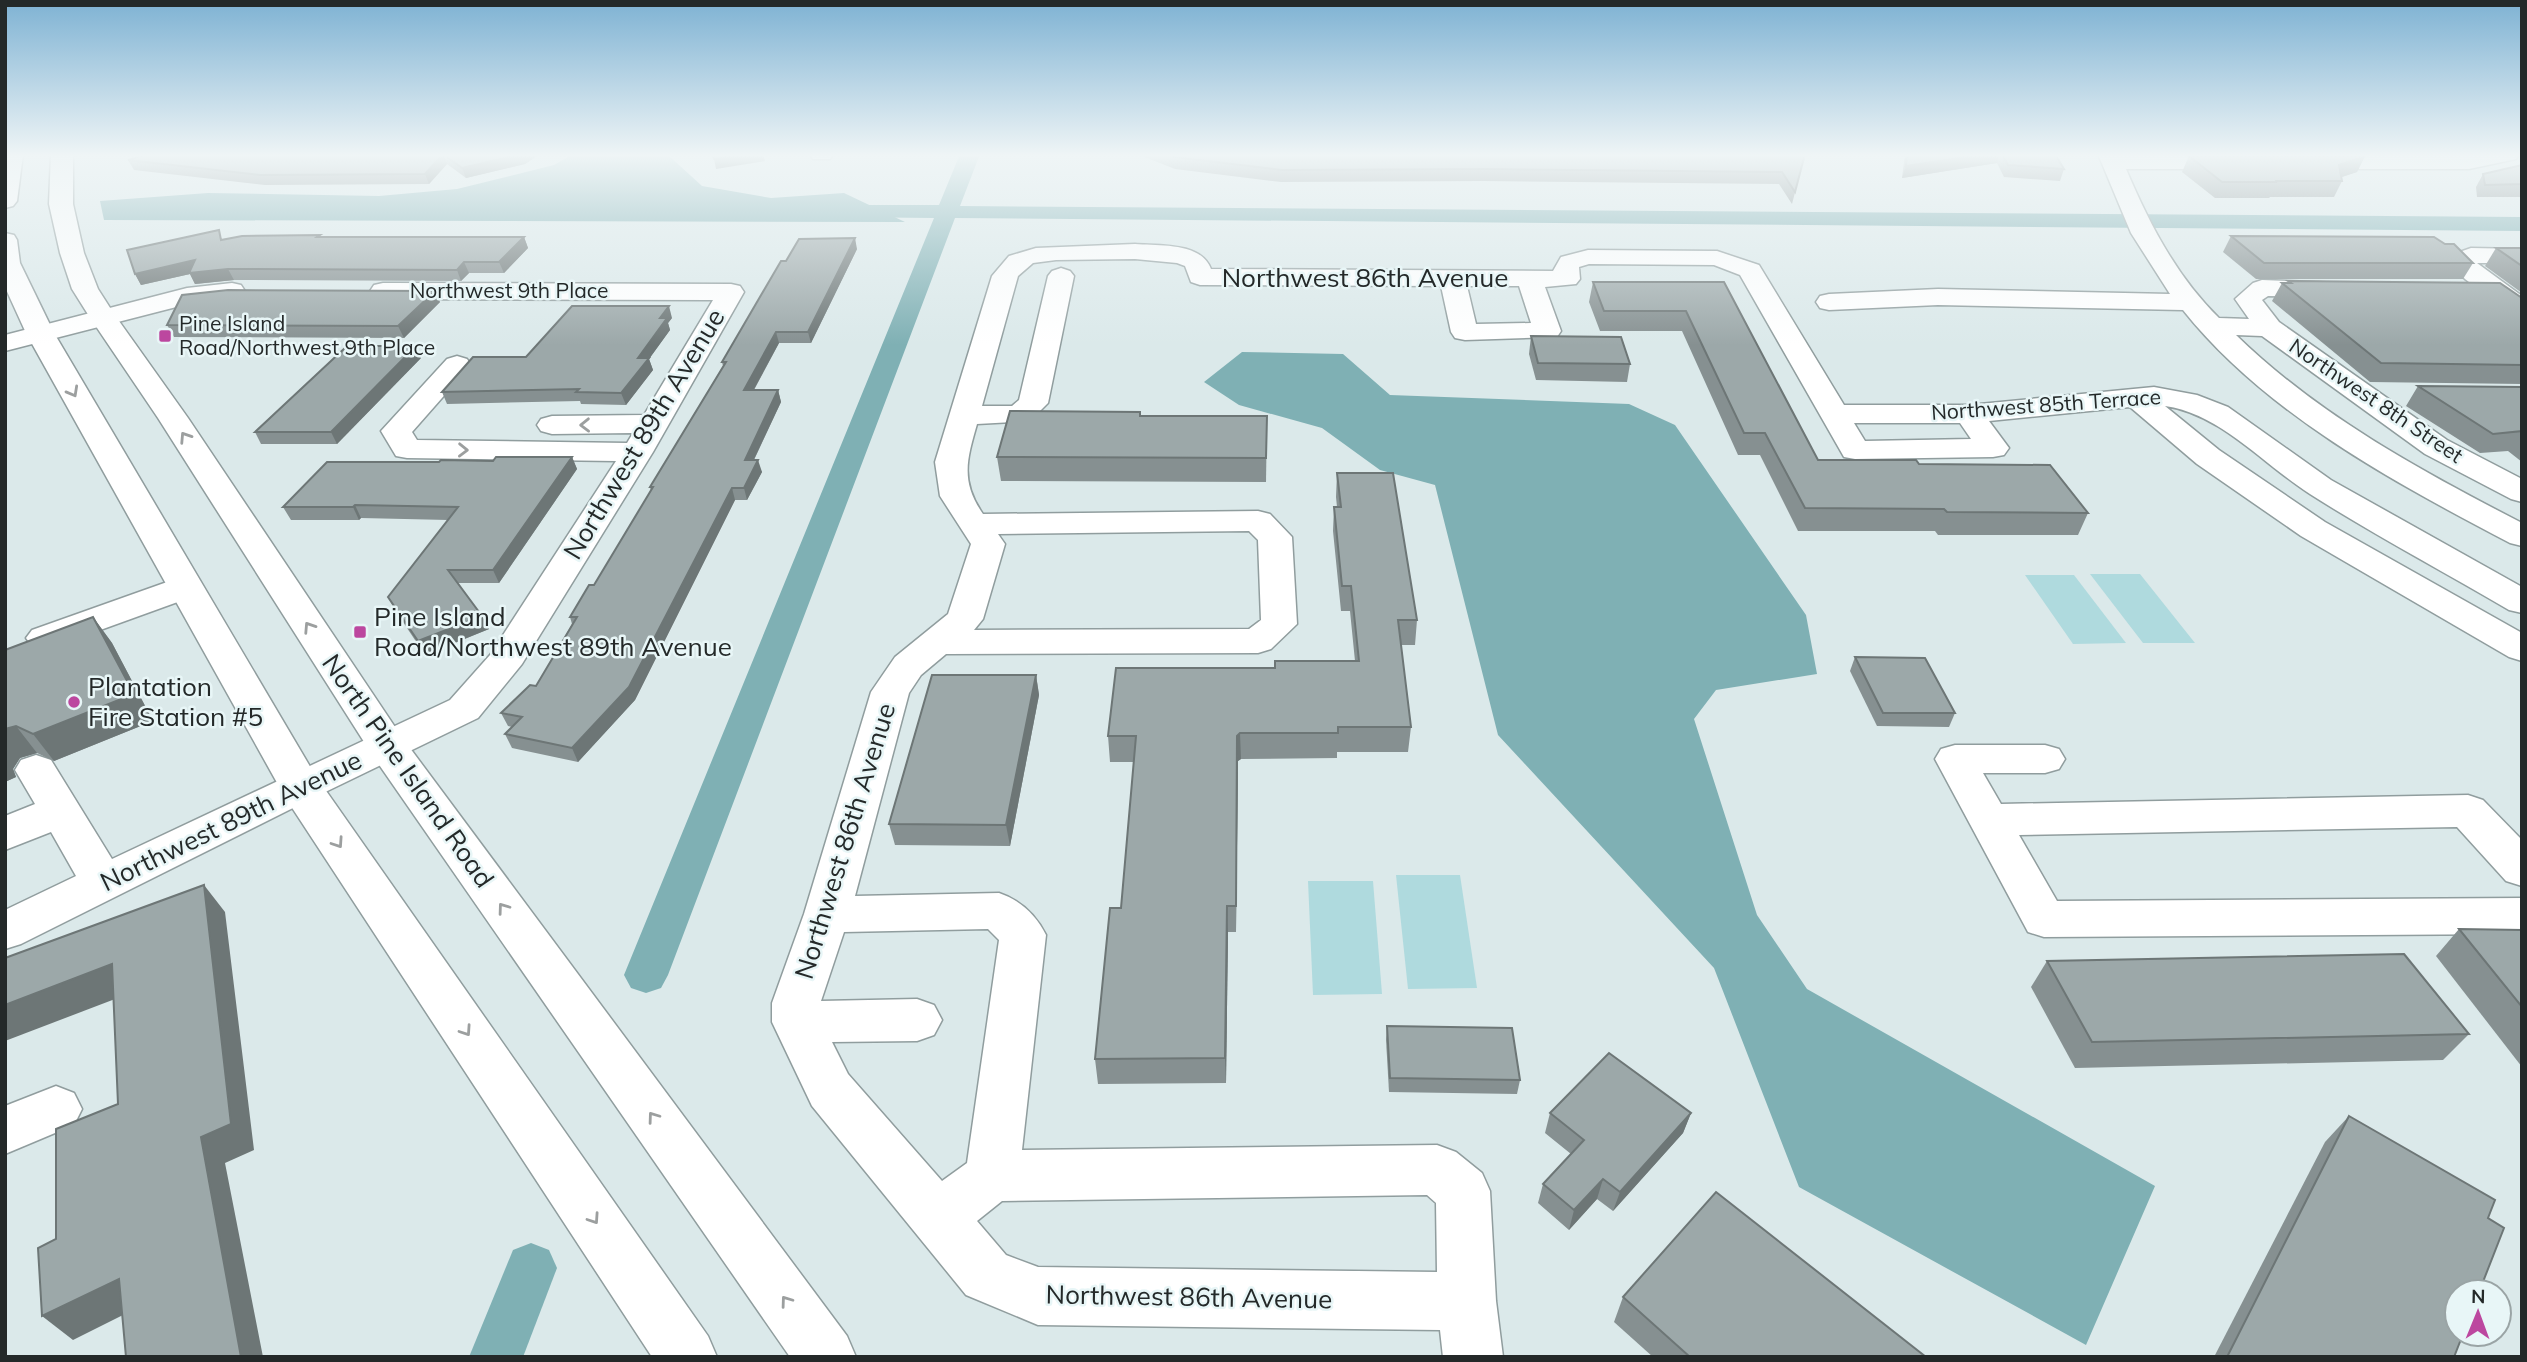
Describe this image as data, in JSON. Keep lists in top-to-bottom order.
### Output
{
  "streets": {
    "street": [
      "Northwest 86th Avenue",
      "Northwest 9th Place",
      "Northwest 8th Street",
      "Northwest 85th Terrace",
      "Northwest 89th Avenue",
      "North Pine Island Road"
    ]
  },
  "crossings": [
    ["Northwest 9th Place", "Northwest 89th Avenue"],
    ["Northwest 89th Avenue", "North Pine Island Road"]
  ],
  "places": {
    "transit": ["Pine Island Road/Northwest 9th Place", "Pine Island Road/Northwest 89th Avenue"],
    "other": ["Plantation Fire Station #5"]
  },
  "north": "top"
}
